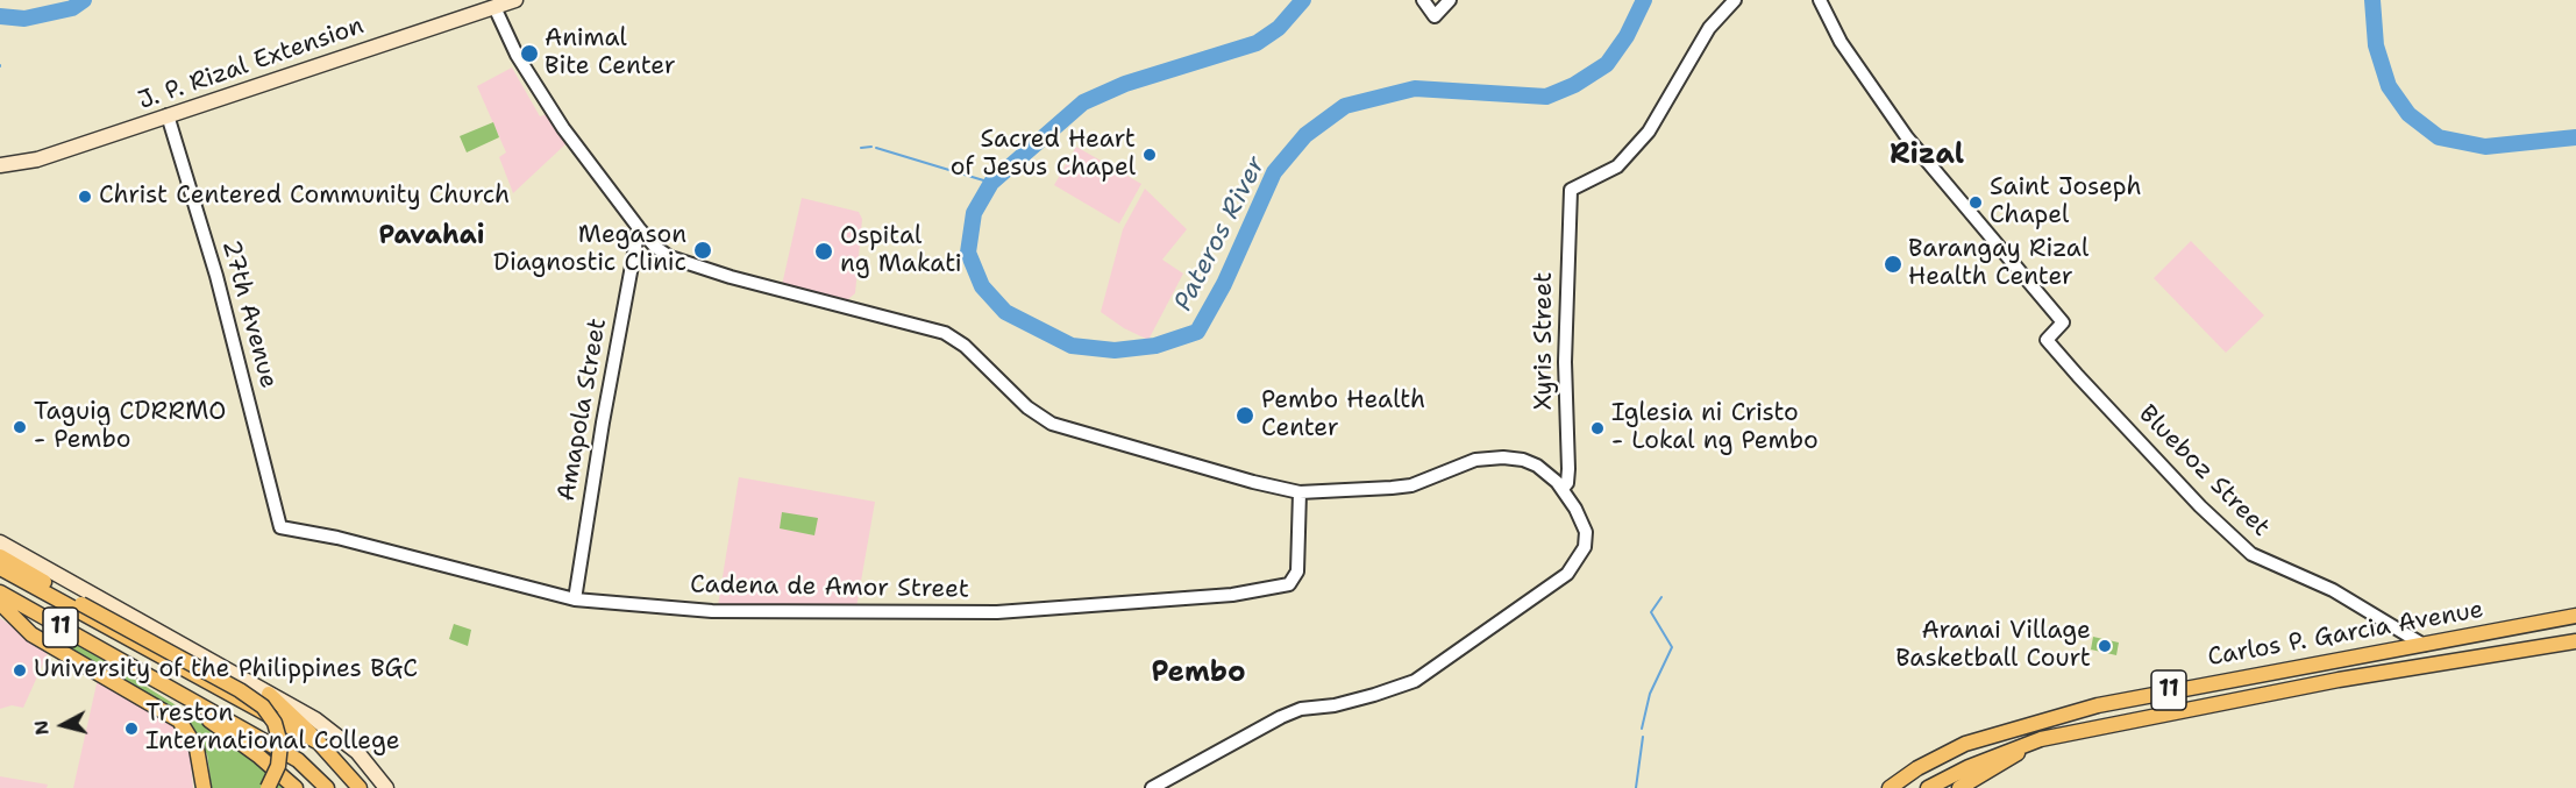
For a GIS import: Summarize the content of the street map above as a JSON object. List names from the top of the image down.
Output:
{
  "streets": {
    "main road": ["J. P. Rizal Extension", "11", "Carlos P. Garcia Avenue"],
    "street": [
      "27th Avenue",
      "Xyris Street",
      "Amapola Street",
      "Blueboz Street",
      "Cadena de Amor Street"
    ]
  },
  "crossings": [
    ["J. P. Rizal Extension", "27th Avenue"],
    ["27th Avenue", "Cadena de Amor Street"],
    ["Amapola Street", "Cadena de Amor Street"],
    ["Blueboz Street", "Carlos P. Garcia Avenue"]
  ],
  "districts": ["Rizal", "Pavahai", "Pembo"],
  "water": ["Pateros River"],
  "places": [
    "Animal Bite Center",
    "Sacred Heart of Jesus Chapel",
    "Christ Centered Community Church",
    "Saint Joseph Chapel",
    "Megason Diagnostic Clinic",
    "Ospital ng Makati",
    "Barangay Rizal Health Center",
    "Pembo Health Center",
    "Taguig CDRRMO - Pembo",
    "Iglesia ni Cristo - Lokal ng Pembo",
    "Aranai Village Basketball Court",
    "University of the Philippines BGC",
    "Treston International College"
  ],
  "north": "left"
}
